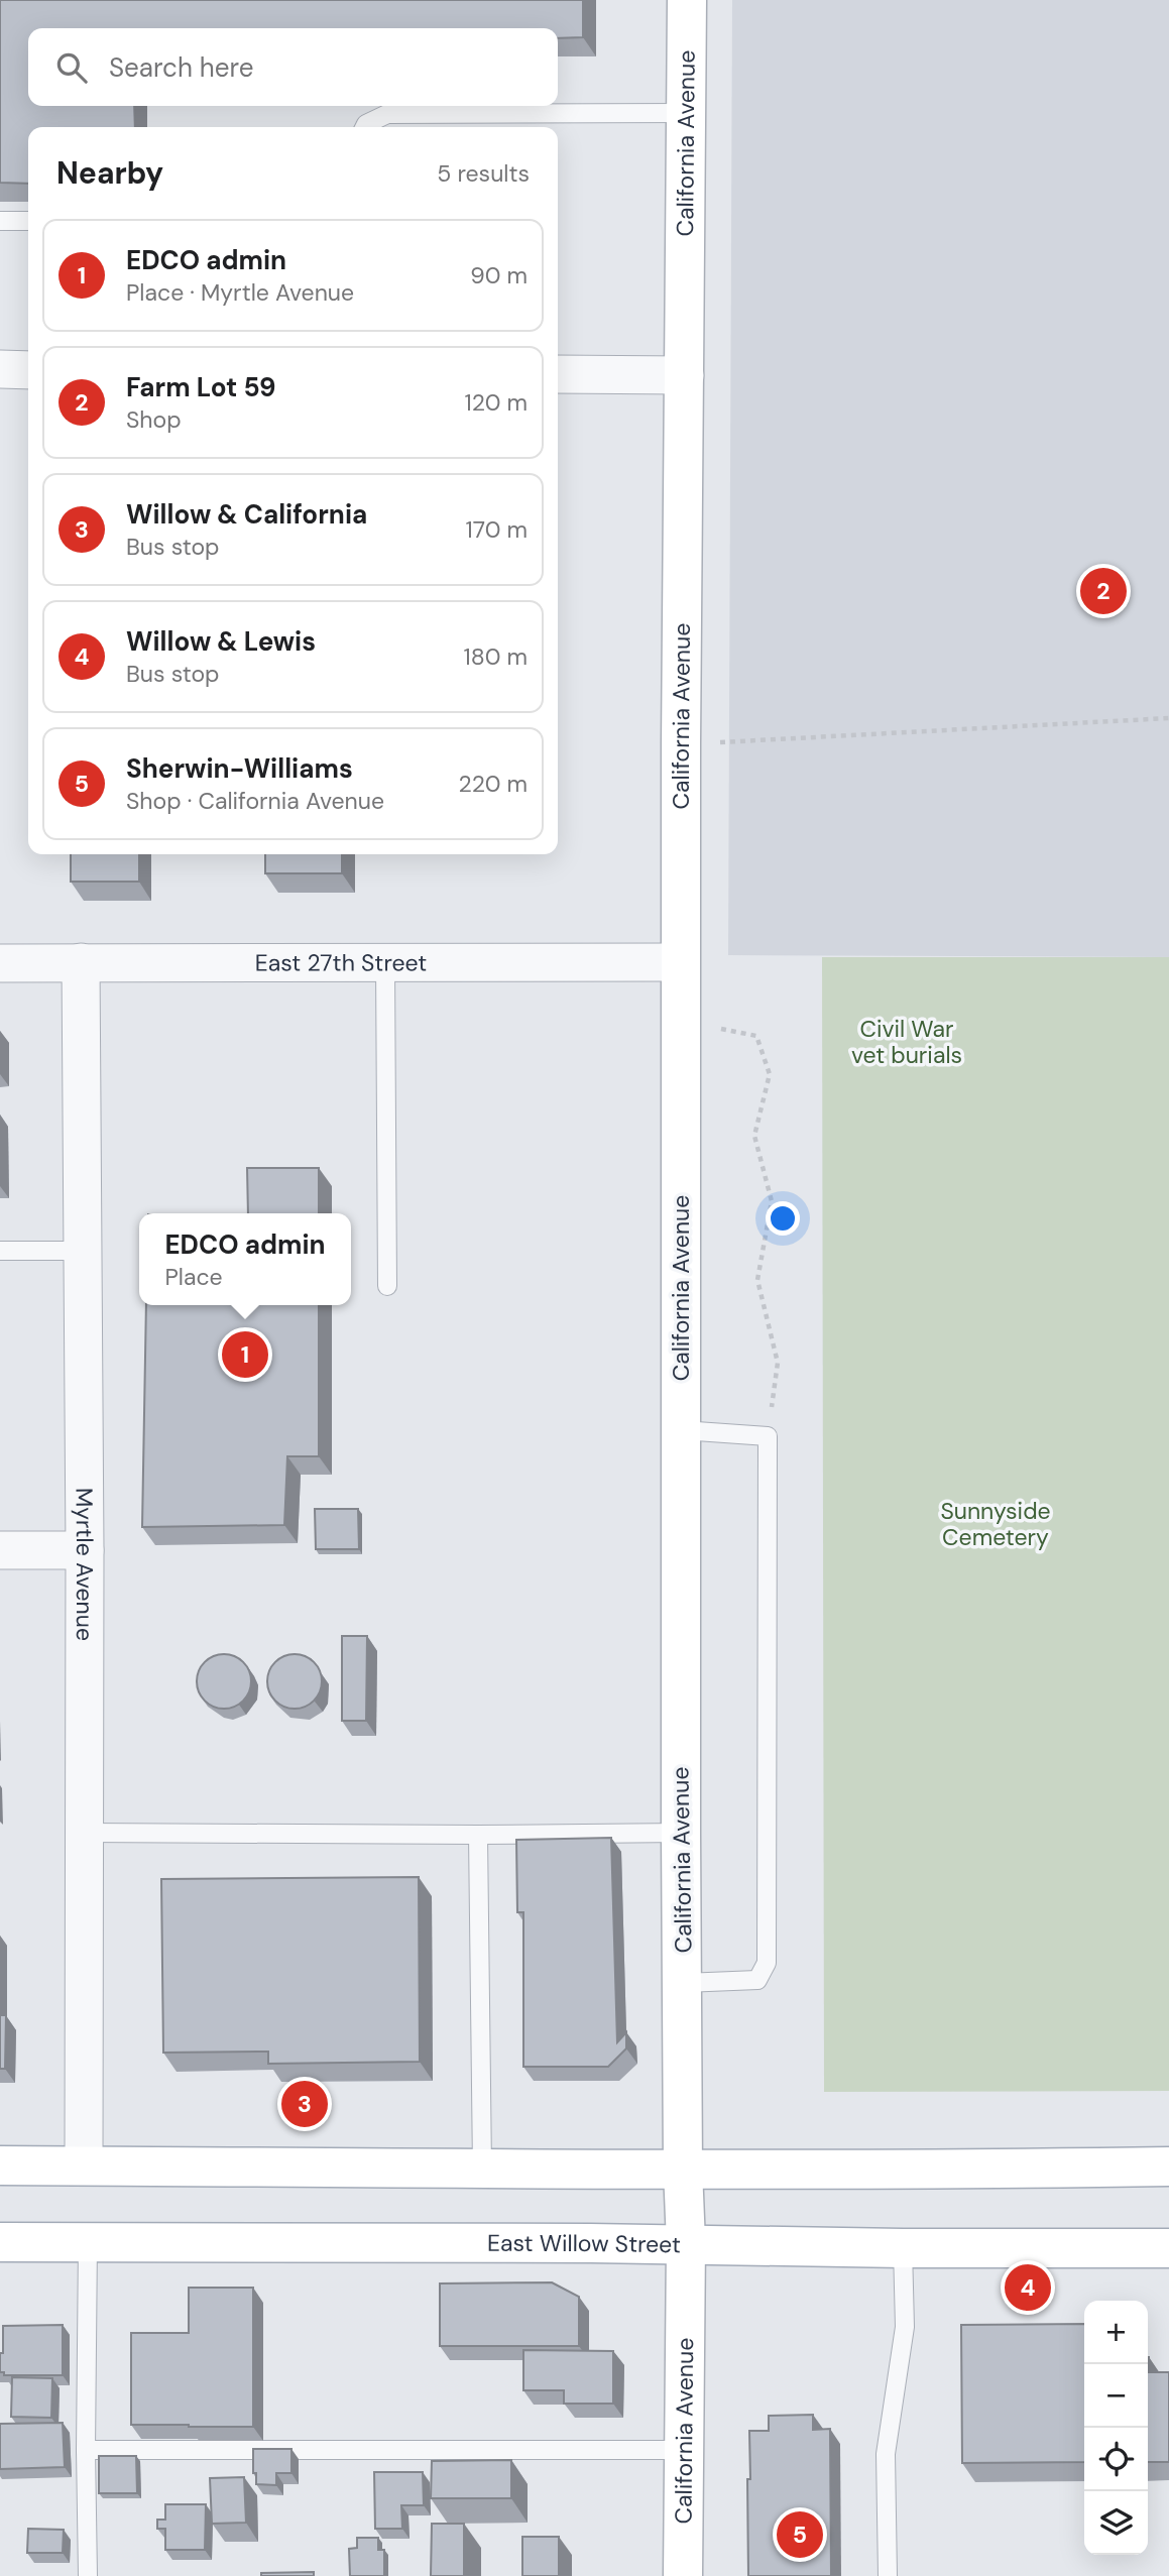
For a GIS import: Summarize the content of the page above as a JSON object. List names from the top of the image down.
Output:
{
  "streets": {
    "street": [
      "California Avenue",
      "East 27th Street",
      "Myrtle Avenue",
      "East Willow Street"
    ]
  },
  "crossings": [
    ["California Avenue", "East 27th Street"],
    ["California Avenue", "East Willow Street"],
    ["East 27th Street", "Myrtle Avenue"]
  ],
  "parks": ["Civil War vet burials", "Sunnyside Cemetery"],
  "page": {
    "search": "Search here",
    "heading": ["Nearby", "5 results"],
    "list": [
      {
        "mark": "1",
        "name": "EDCO admin",
        "note": "Place · Myrtle Avenue",
        "value": "90 m"
      },
      {
        "mark": "2",
        "name": "Farm Lot 59",
        "note": "Shop",
        "value": "120 m"
      },
      {
        "mark": "3",
        "name": "Willow & California",
        "note": "Bus stop",
        "value": "170 m"
      },
      {
        "mark": "4",
        "name": "Willow & Lewis",
        "note": "Bus stop",
        "value": "180 m"
      },
      {
        "mark": "5",
        "name": "Sherwin-Williams",
        "note": "Shop · California Avenue",
        "value": "220 m"
      }
    ],
    "pins": [
      "2",
      "1",
      "3",
      "4",
      "5"
    ],
    "popup": ["EDCO admin", "Place"],
    "map_buttons": ["+", "−"]
  }
}
